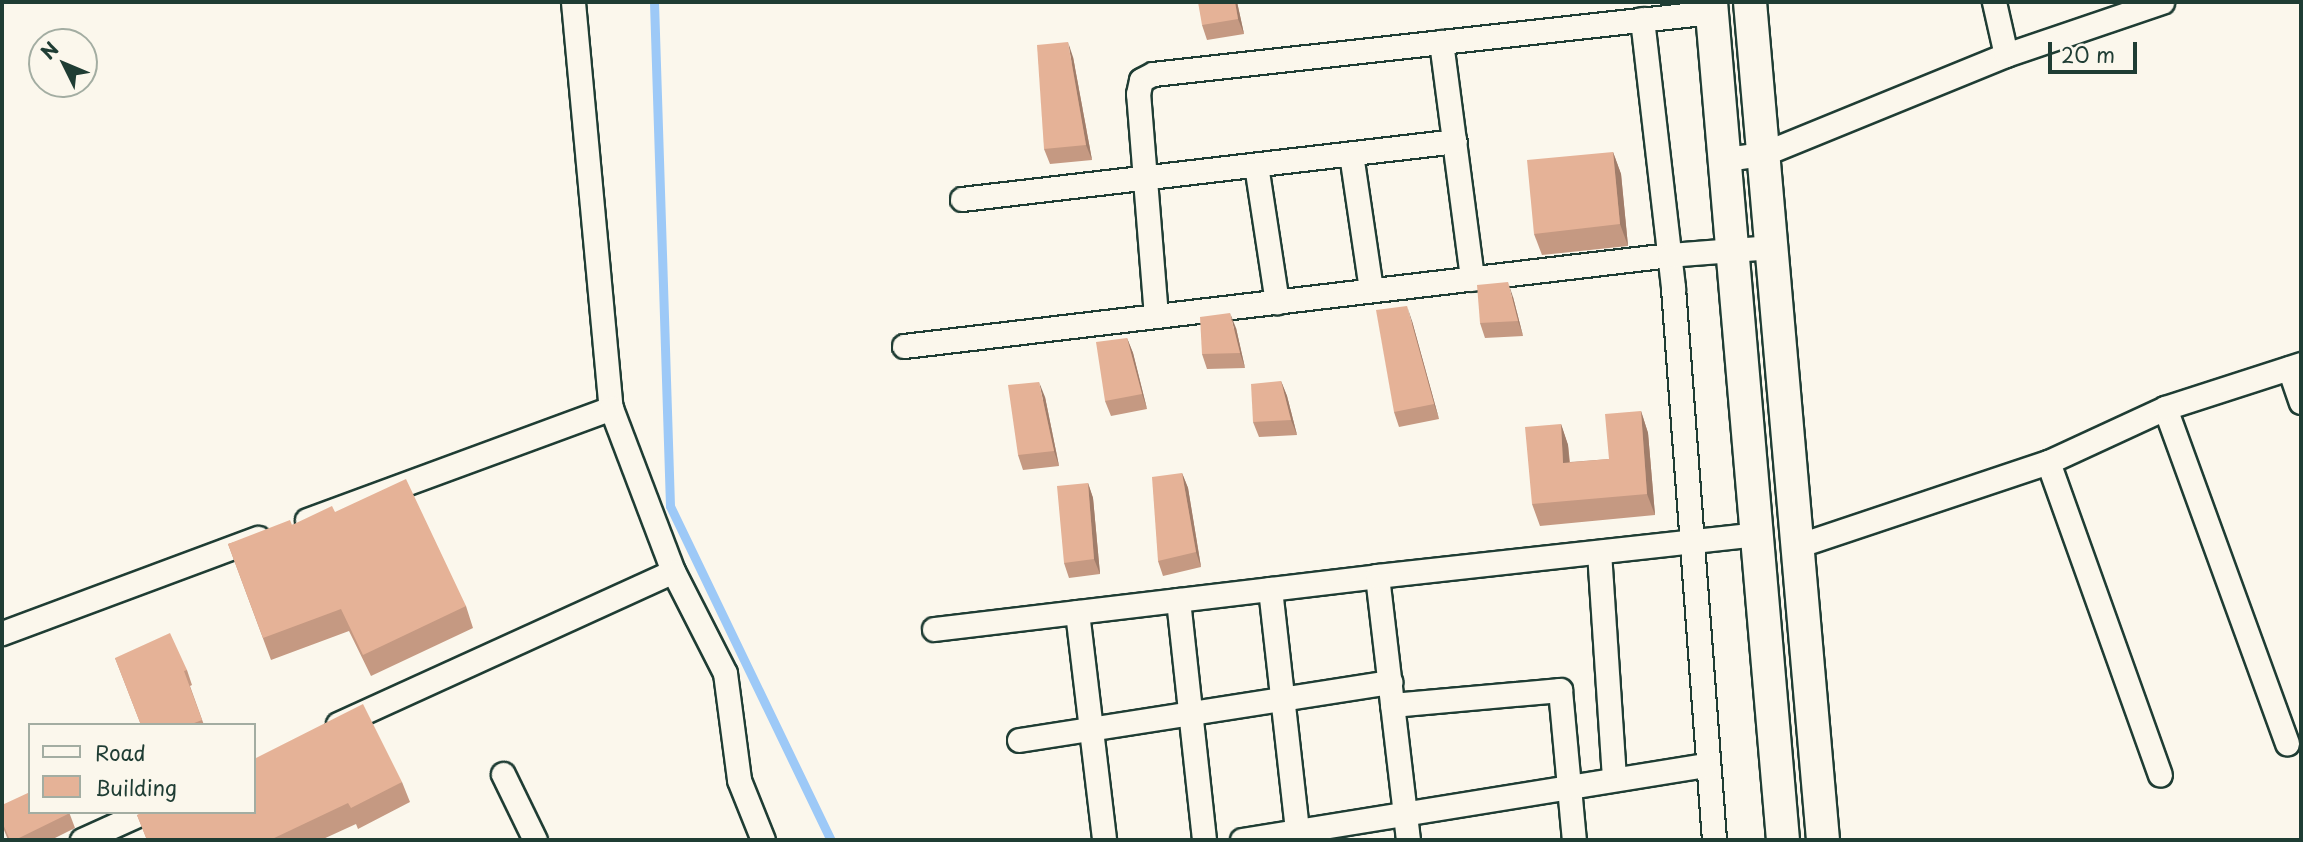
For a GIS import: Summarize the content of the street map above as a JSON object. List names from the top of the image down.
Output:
{
  "legend": ["Road", "Building"],
  "scale_bar": "20 m",
  "north": "top left"
}
